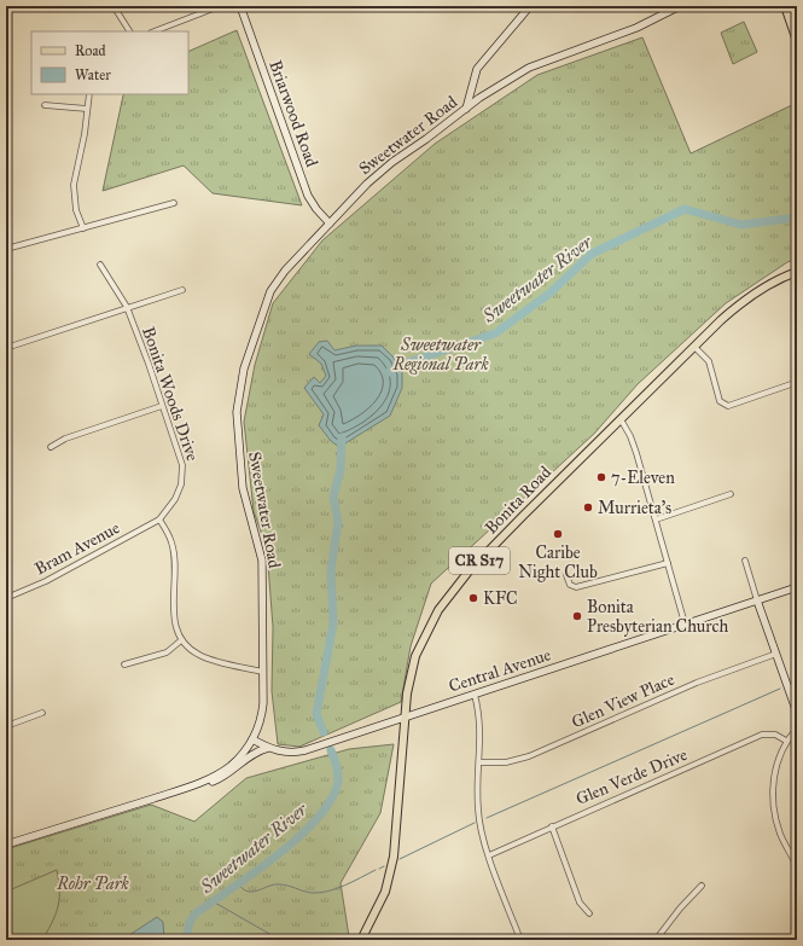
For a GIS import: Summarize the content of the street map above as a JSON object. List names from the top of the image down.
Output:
{
  "streets": {
    "main road": [
      "Briarwood Road",
      "Sweetwater Road",
      "Bonita Road",
      "CR S17",
      "Central Avenue"
    ],
    "street": [
      "Bonita Woods Drive",
      "Bram Avenue",
      "Glen View Place",
      "Glen Verde Drive"
    ]
  },
  "crossings": [
    ["Briarwood Road", "Sweetwater Road"],
    ["Sweetwater Road", "Central Avenue"],
    ["Bonita Woods Drive", "Bram Avenue"],
    ["Bonita Road", "Central Avenue"]
  ],
  "water": ["Sweetwater River"],
  "parks": ["Sweetwater Regional Park", "Rohr Park"],
  "places": [
    "7-Eleven",
    "Murrieta's",
    "Caribe Night Club",
    "KFC",
    "Bonita Presbyterian Church"
  ],
  "legend": ["Road", "Water"]
}
